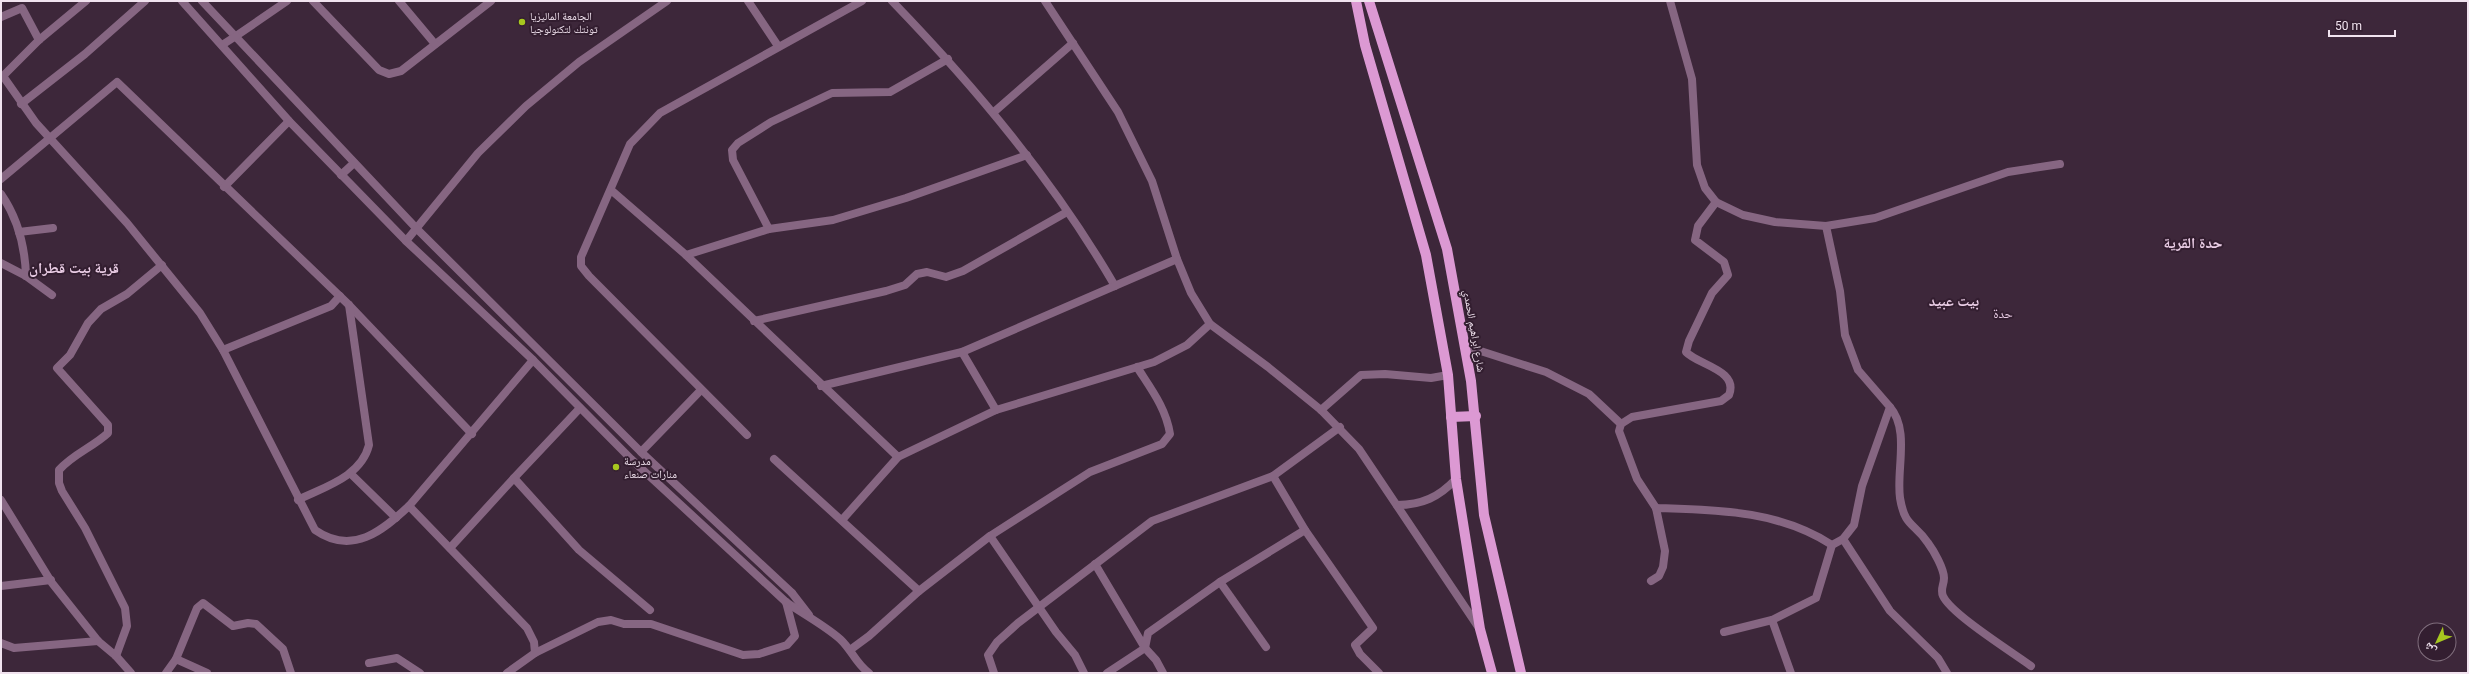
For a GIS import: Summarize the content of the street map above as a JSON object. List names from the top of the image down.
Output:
{
  "streets": {
    "main road": ["شارع ابراهيم الحمدي"]
  },
  "districts": [
    "حدة القرية",
    "قرية بيت قطران",
    "بيت عبيد",
    "حدة"
  ],
  "places": ["الجامعة الماليزيا تونتك لتكنولوجيا", "مدرسة منارات صنعاء"],
  "scale_bar": "50 m",
  "north": "bottom left"
}
